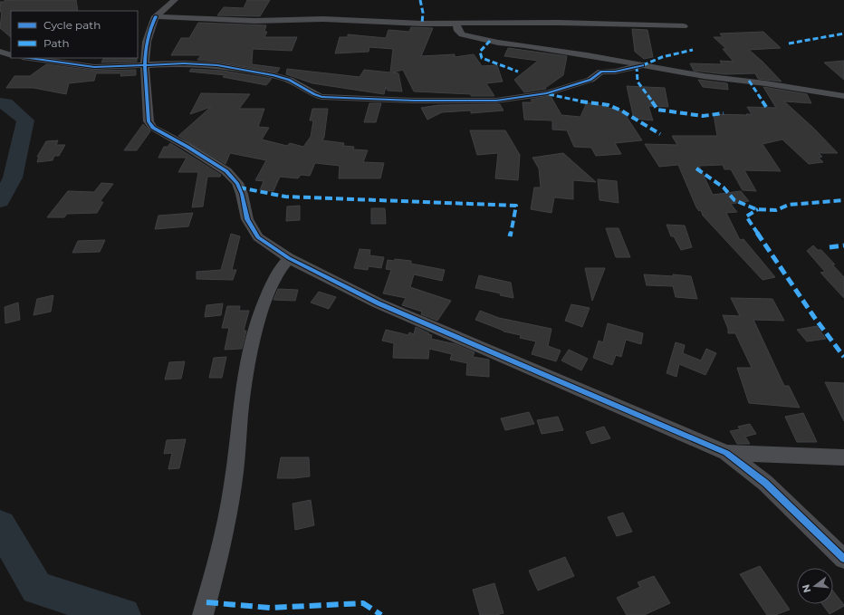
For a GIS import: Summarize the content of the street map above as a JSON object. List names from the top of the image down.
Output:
{
  "legend": ["Cycle path", "Path"],
  "north": "left"
}
